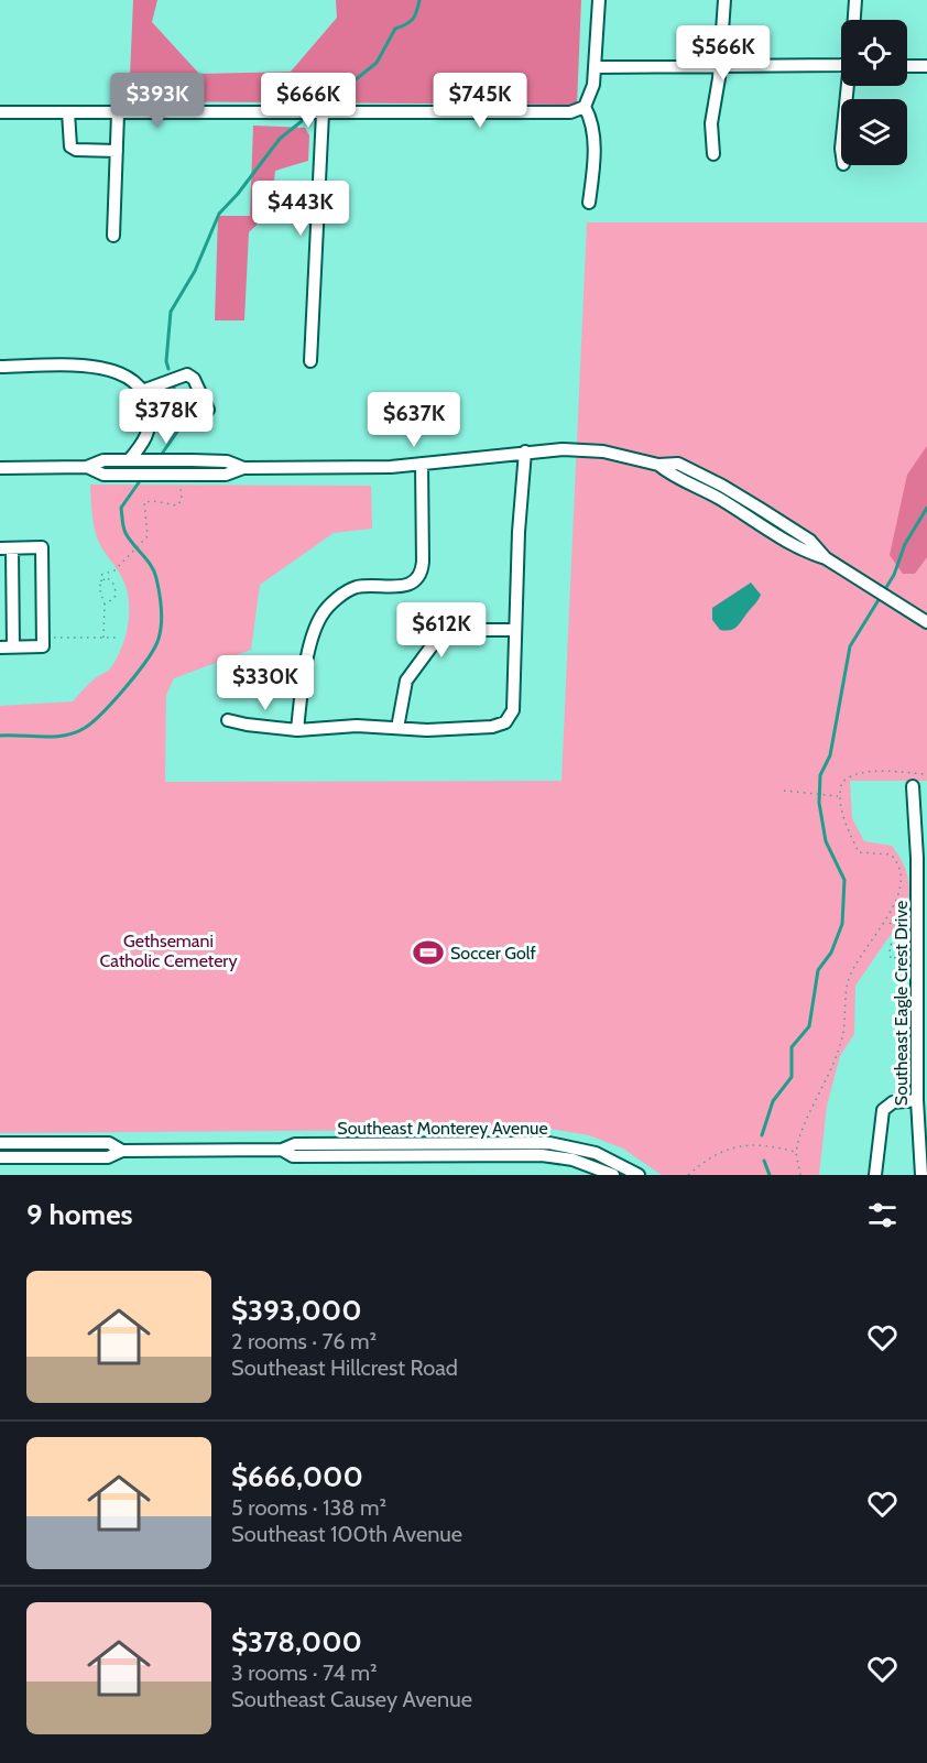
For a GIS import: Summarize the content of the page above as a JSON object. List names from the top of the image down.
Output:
{
  "streets": {
    "street": ["Southeast Eagle Crest Drive", "Southeast Monterey Avenue"]
  },
  "parks": ["Gethsemani Catholic Cemetery"],
  "places": {
    "sports": ["Soccer Golf"]
  },
  "page": {
    "price": [
      "$566K",
      "$393K",
      "$666K",
      "$745K",
      "$443K",
      "$378K",
      "$637K",
      "$612K",
      "$330K"
    ],
    "heading": "9 homes",
    "list": [
      {
        "name": "$393,000",
        "note": "2 rooms · 76 m² · Southeast Hillcrest Road"
      },
      {
        "name": "$666,000",
        "note": "5 rooms · 138 m² · Southeast 100th Avenue"
      },
      {
        "name": "$378,000",
        "note": "3 rooms · 74 m² · Southeast Causey Avenue"
      }
    ]
  }
}
